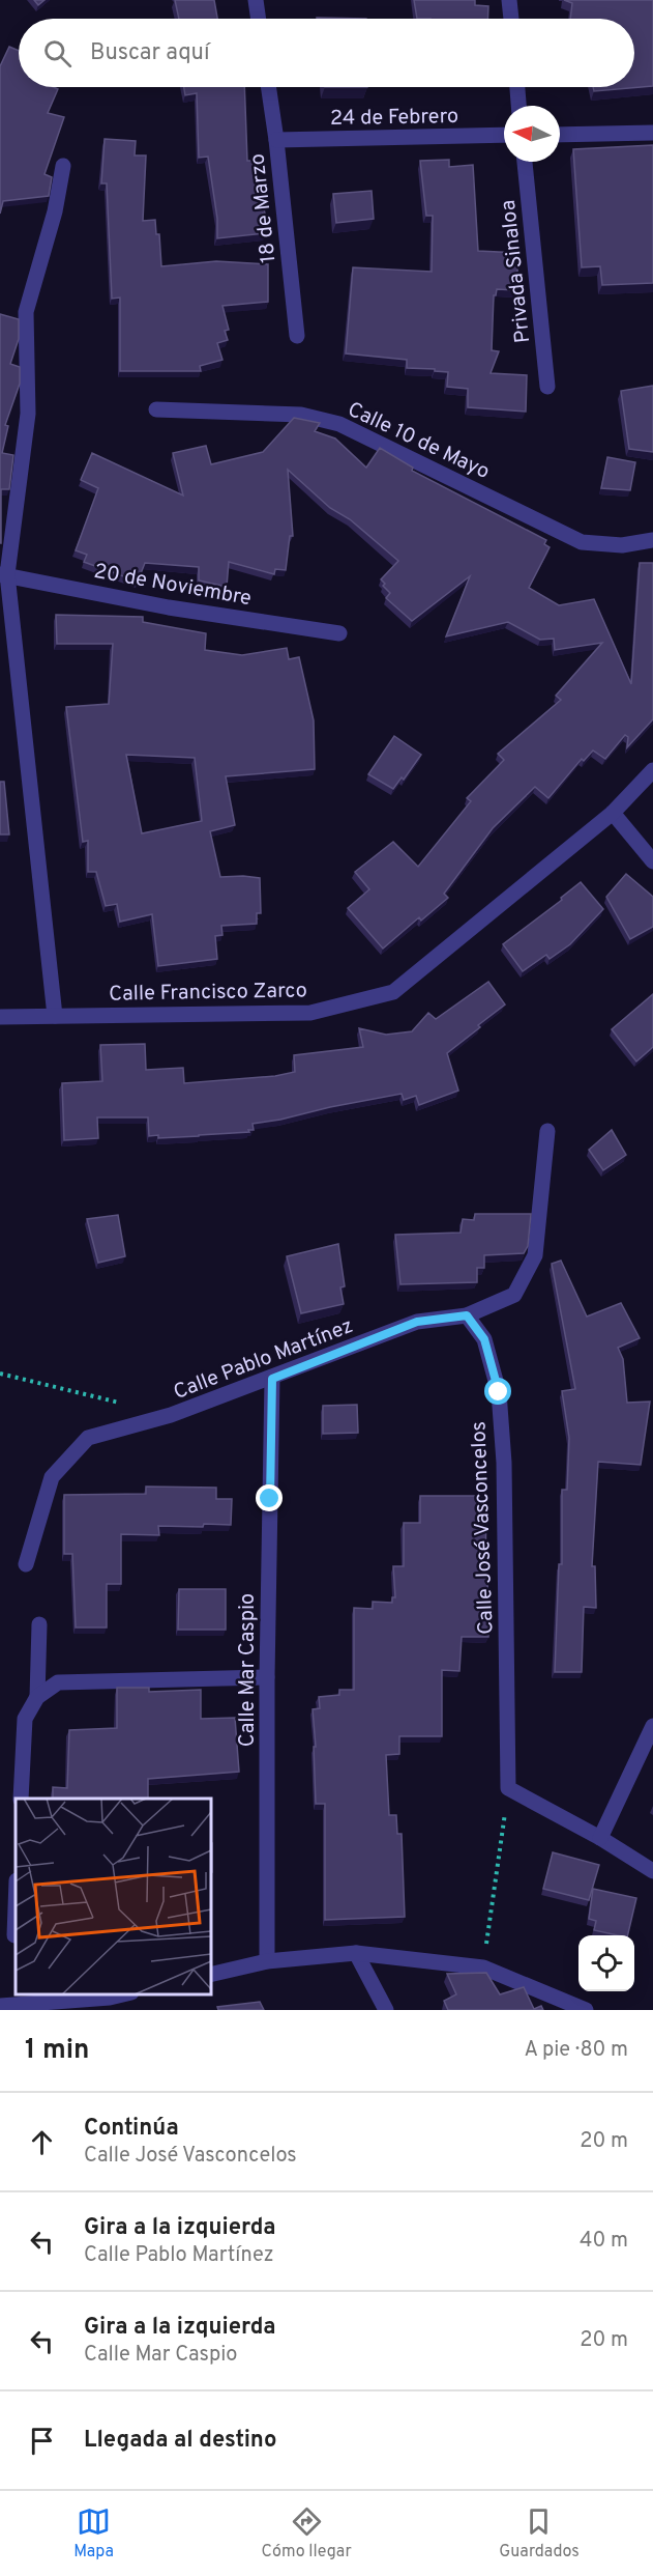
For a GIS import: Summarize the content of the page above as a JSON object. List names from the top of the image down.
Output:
{
  "streets": {
    "street": [
      "24 de Febrero",
      "18 de Marzo",
      "Privada Sinaloa",
      "Calle 10 de Mayo",
      "20 de Noviembre",
      "Calle Francisco Zarco",
      "Calle Pablo Martínez",
      "Calle José Vasconcelos",
      "Calle Mar Caspio"
    ]
  },
  "crossings": [
    ["24 de Febrero", "18 de Marzo"],
    ["Calle Pablo Martínez", "Calle José Vasconcelos"],
    ["Calle Pablo Martínez", "Calle Mar Caspio"]
  ],
  "north": "left",
  "page": {
    "search": "Buscar aquí",
    "heading": ["1 min", "A pie · 80 m"],
    "list": [
      ["Continúa", "Calle José Vasconcelos", "20 m"],
      ["Gira a la izquierda", "Calle Pablo Martínez", "40 m"],
      ["Gira a la izquierda", "Calle Mar Caspio", "20 m"],
      "Llegada al destino"
    ],
    "nav": ["Mapa", "Cómo llegar", "Guardados"]
  }
}
